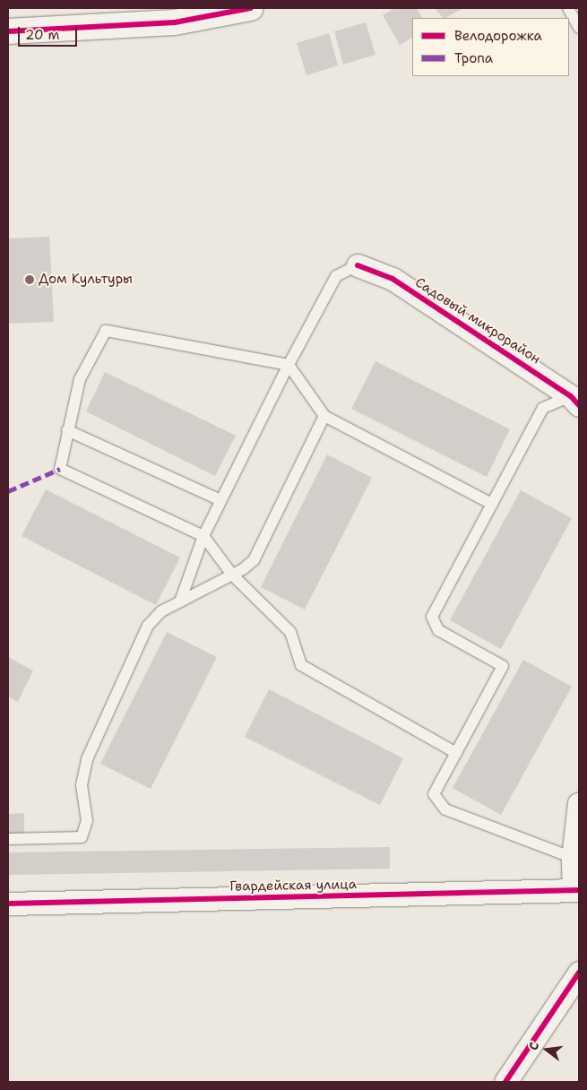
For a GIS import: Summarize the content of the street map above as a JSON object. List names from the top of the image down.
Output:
{
  "streets": {
    "street": ["Садовый микрорайон", "Гвардейская улица"]
  },
  "places": ["Дом Культуры"],
  "legend": ["Велодорожка", "Тропа"],
  "scale_bar": "20 m",
  "north": "left"
}
